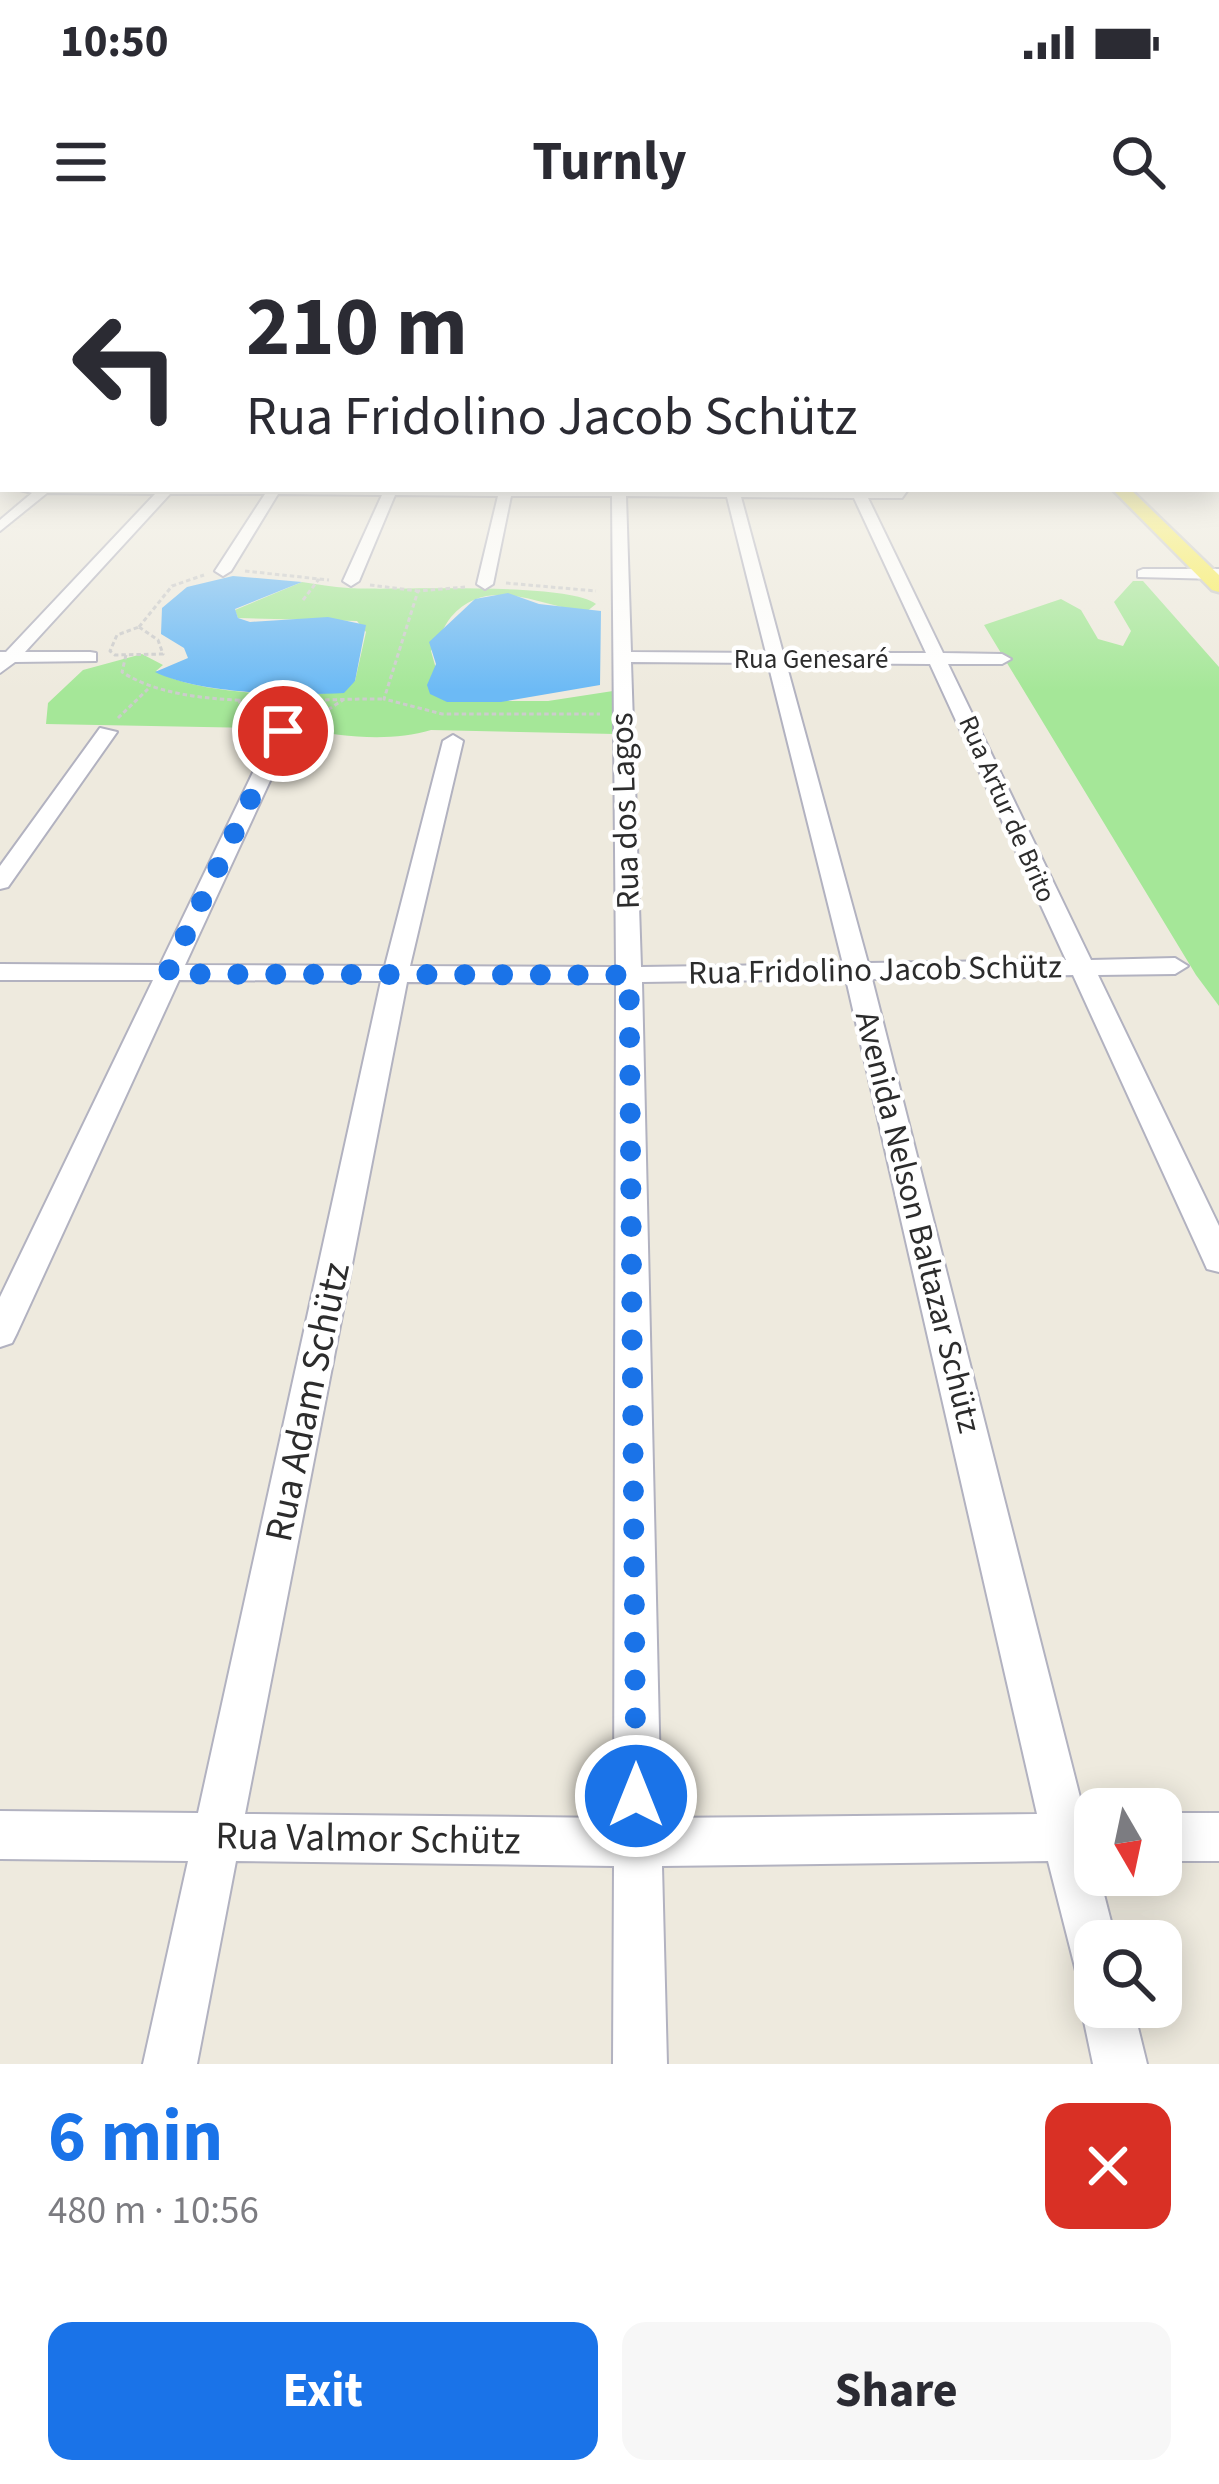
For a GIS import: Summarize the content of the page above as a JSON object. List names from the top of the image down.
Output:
{
  "streets": {
    "street": [
      "Rua Genesaré",
      "Rua Artur de Brito",
      "Rua dos Lagos",
      "Rua Fridolino Jacob Schütz",
      "Avenida Nelson Baltazar Schütz",
      "Rua Adam Schütz",
      "Rua Valmor Schütz"
    ]
  },
  "crossings": [
    ["Rua Genesaré", "Rua Artur de Brito"],
    ["Rua Genesaré", "Rua dos Lagos"],
    ["Rua Genesaré", "Avenida Nelson Baltazar Schütz"],
    ["Rua Artur de Brito", "Rua Fridolino Jacob Schütz"],
    ["Rua dos Lagos", "Rua Fridolino Jacob Schütz"],
    ["Rua dos Lagos", "Rua Valmor Schütz"],
    ["Rua Fridolino Jacob Schütz", "Avenida Nelson Baltazar Schütz"],
    ["Rua Fridolino Jacob Schütz", "Rua Adam Schütz"],
    ["Rua Adam Schütz", "Rua Valmor Schütz"]
  ],
  "north": "bottom",
  "page": {
    "status": "10:50",
    "header": "Turnly",
    "turn": ["210 m", "Rua Fridolino Jacob Schütz"],
    "heading": ["6 min", "480 m · 10:56"],
    "buttons": ["Exit", "Share"]
  }
}
